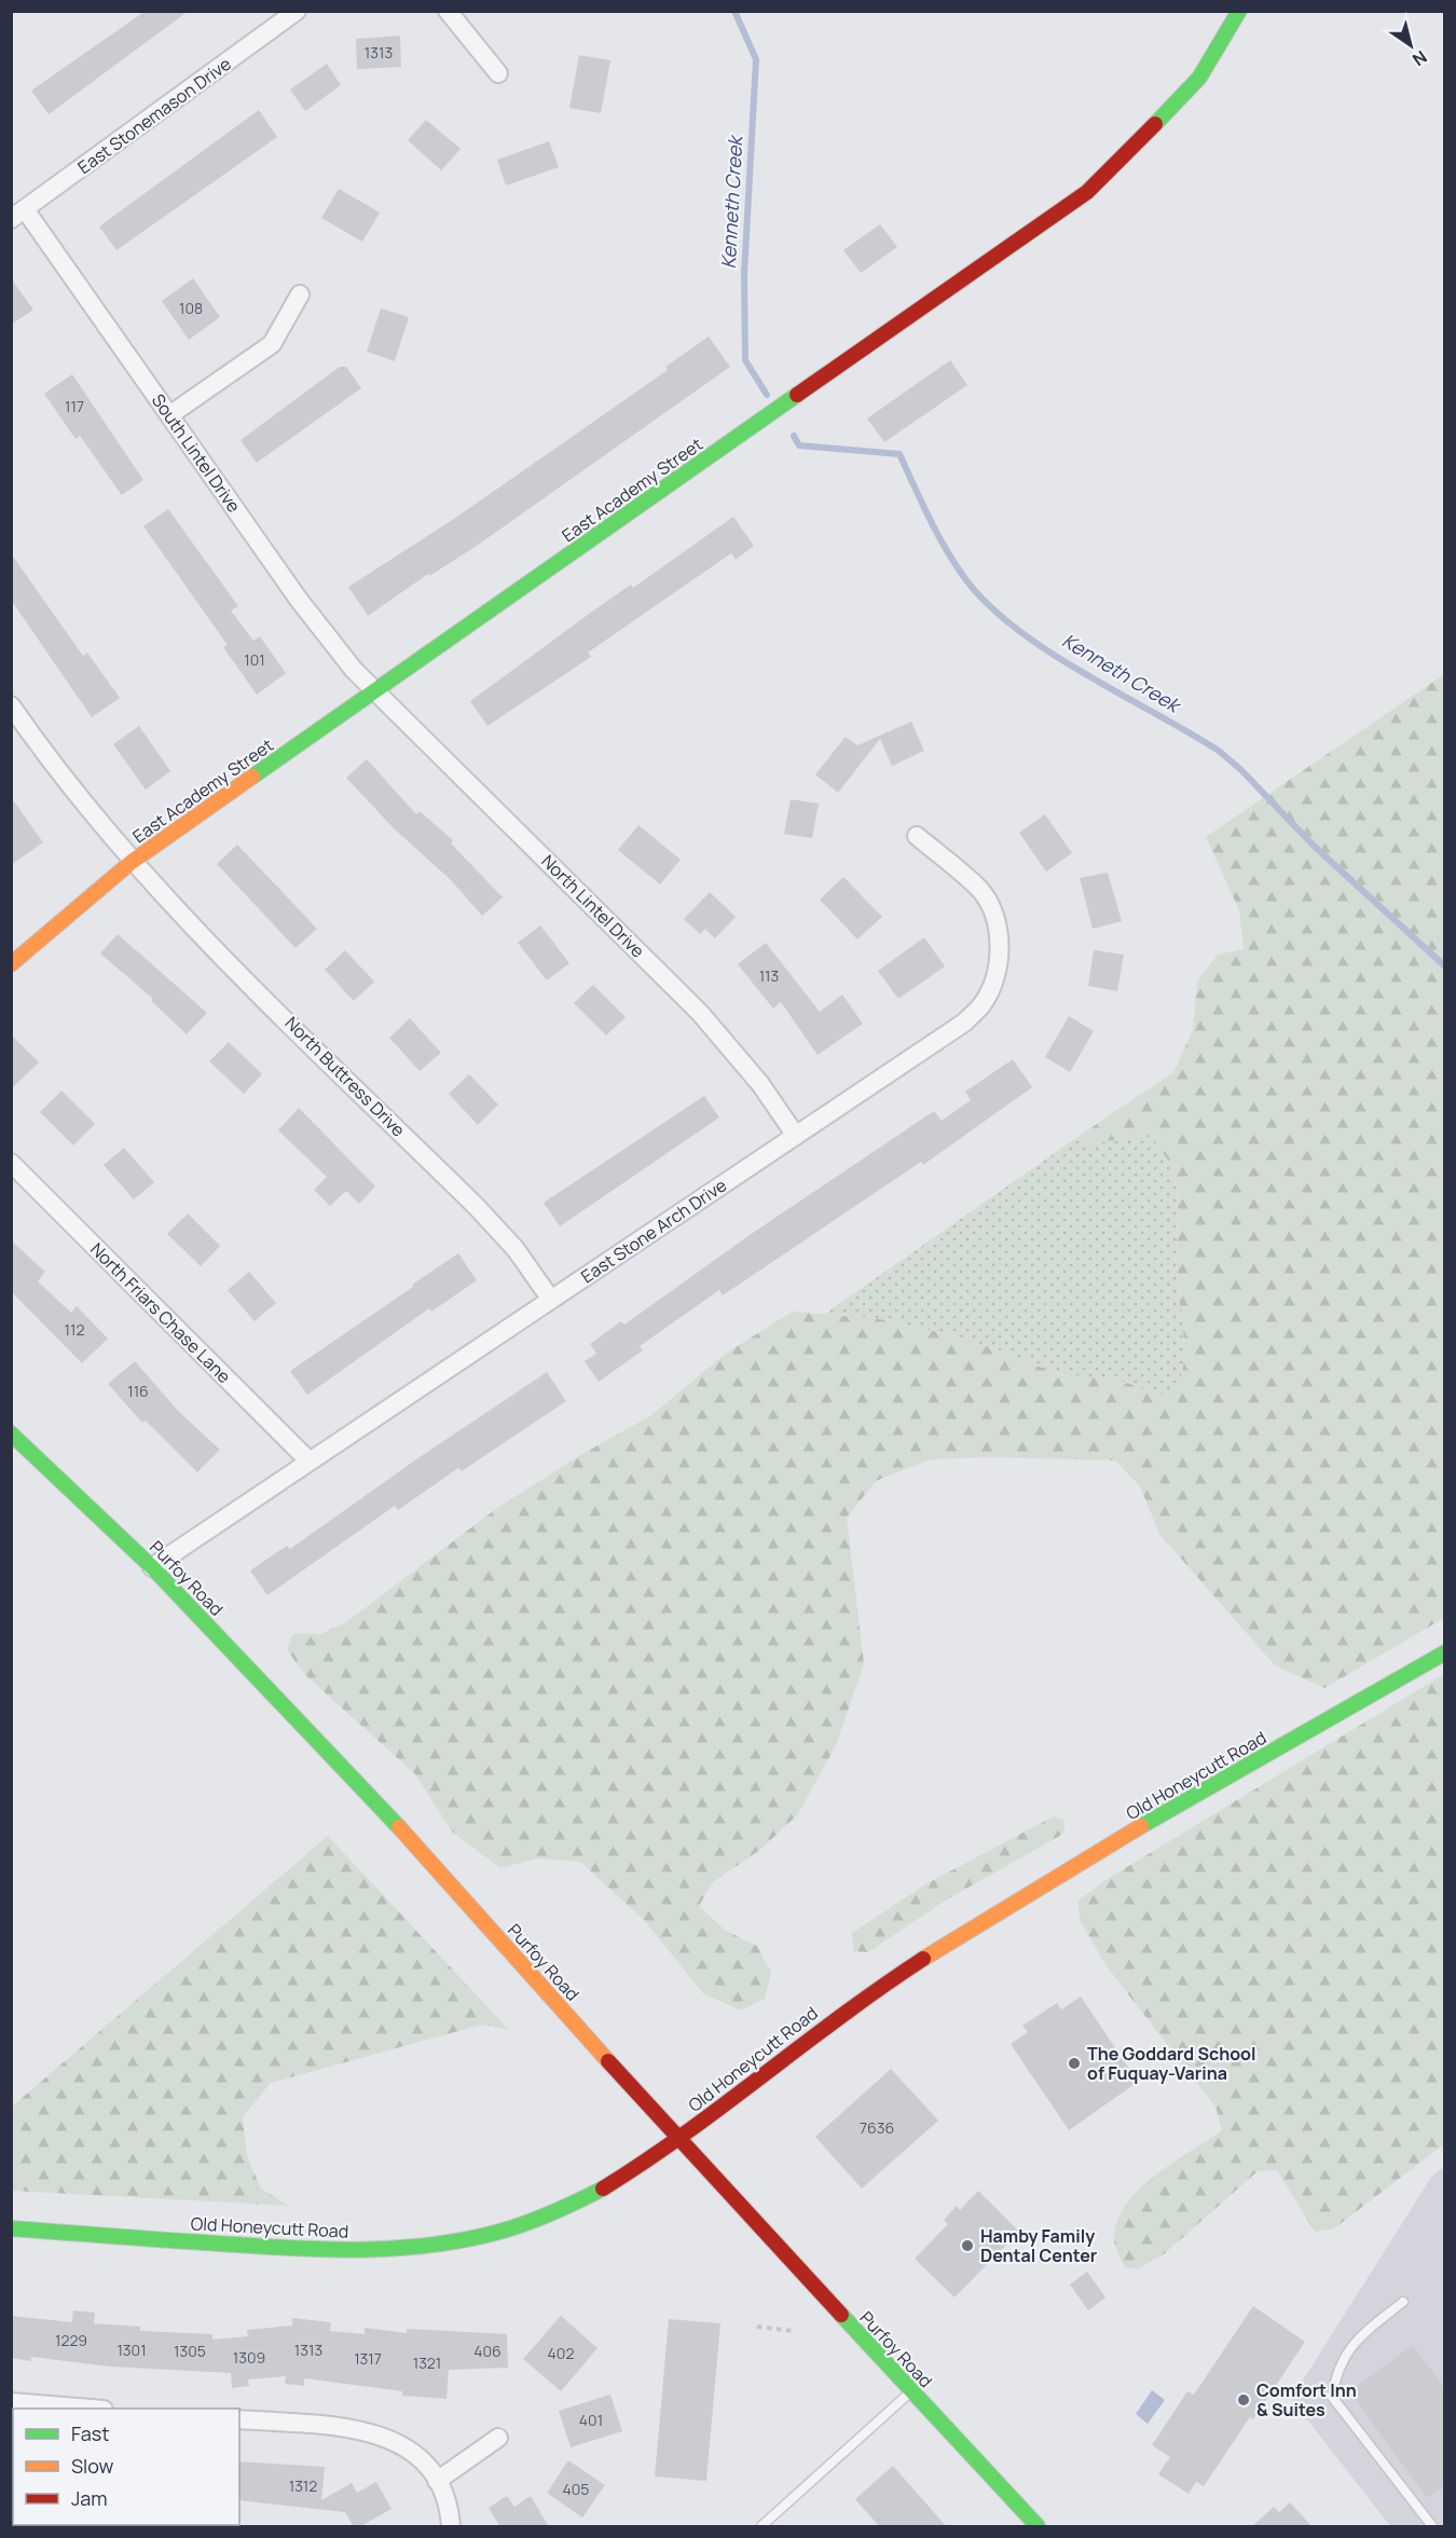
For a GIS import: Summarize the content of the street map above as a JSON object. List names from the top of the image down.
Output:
{
  "streets": {
    "street": [
      "East Stonemason Drive",
      "South Lintel Drive",
      "East Academy Street",
      "North Lintel Drive",
      "North Buttress Drive",
      "East Stone Arch Drive",
      "North Friars Chase Lane",
      "Purfoy Road",
      "Old Honeycutt Road"
    ]
  },
  "crossings": [
    ["East Stonemason Drive", "South Lintel Drive"],
    ["South Lintel Drive", "East Academy Street"],
    ["South Lintel Drive", "North Lintel Drive"],
    ["East Academy Street", "North Lintel Drive"],
    ["East Academy Street", "North Buttress Drive"],
    ["North Lintel Drive", "East Stone Arch Drive"],
    ["North Buttress Drive", "East Stone Arch Drive"],
    ["East Stone Arch Drive", "North Friars Chase Lane"],
    ["East Stone Arch Drive", "Purfoy Road"],
    ["Purfoy Road", "Old Honeycutt Road"]
  ],
  "water": ["Kenneth Creek"],
  "places": ["The Goddard School of Fuquay-Varina", "Hamby Family Dental Center", "Comfort Inn & Suites"],
  "house_numbers": [
    "1313",
    "108",
    "117",
    "101",
    "113",
    "112",
    "116",
    "7636",
    "1229",
    "1301",
    "1313",
    "1305",
    "406",
    "402",
    "1309",
    "1317",
    "1321",
    "401",
    "1312",
    "405"
  ],
  "legend": ["Fast", "Slow", "Jam"],
  "north": "bottom right"
}
